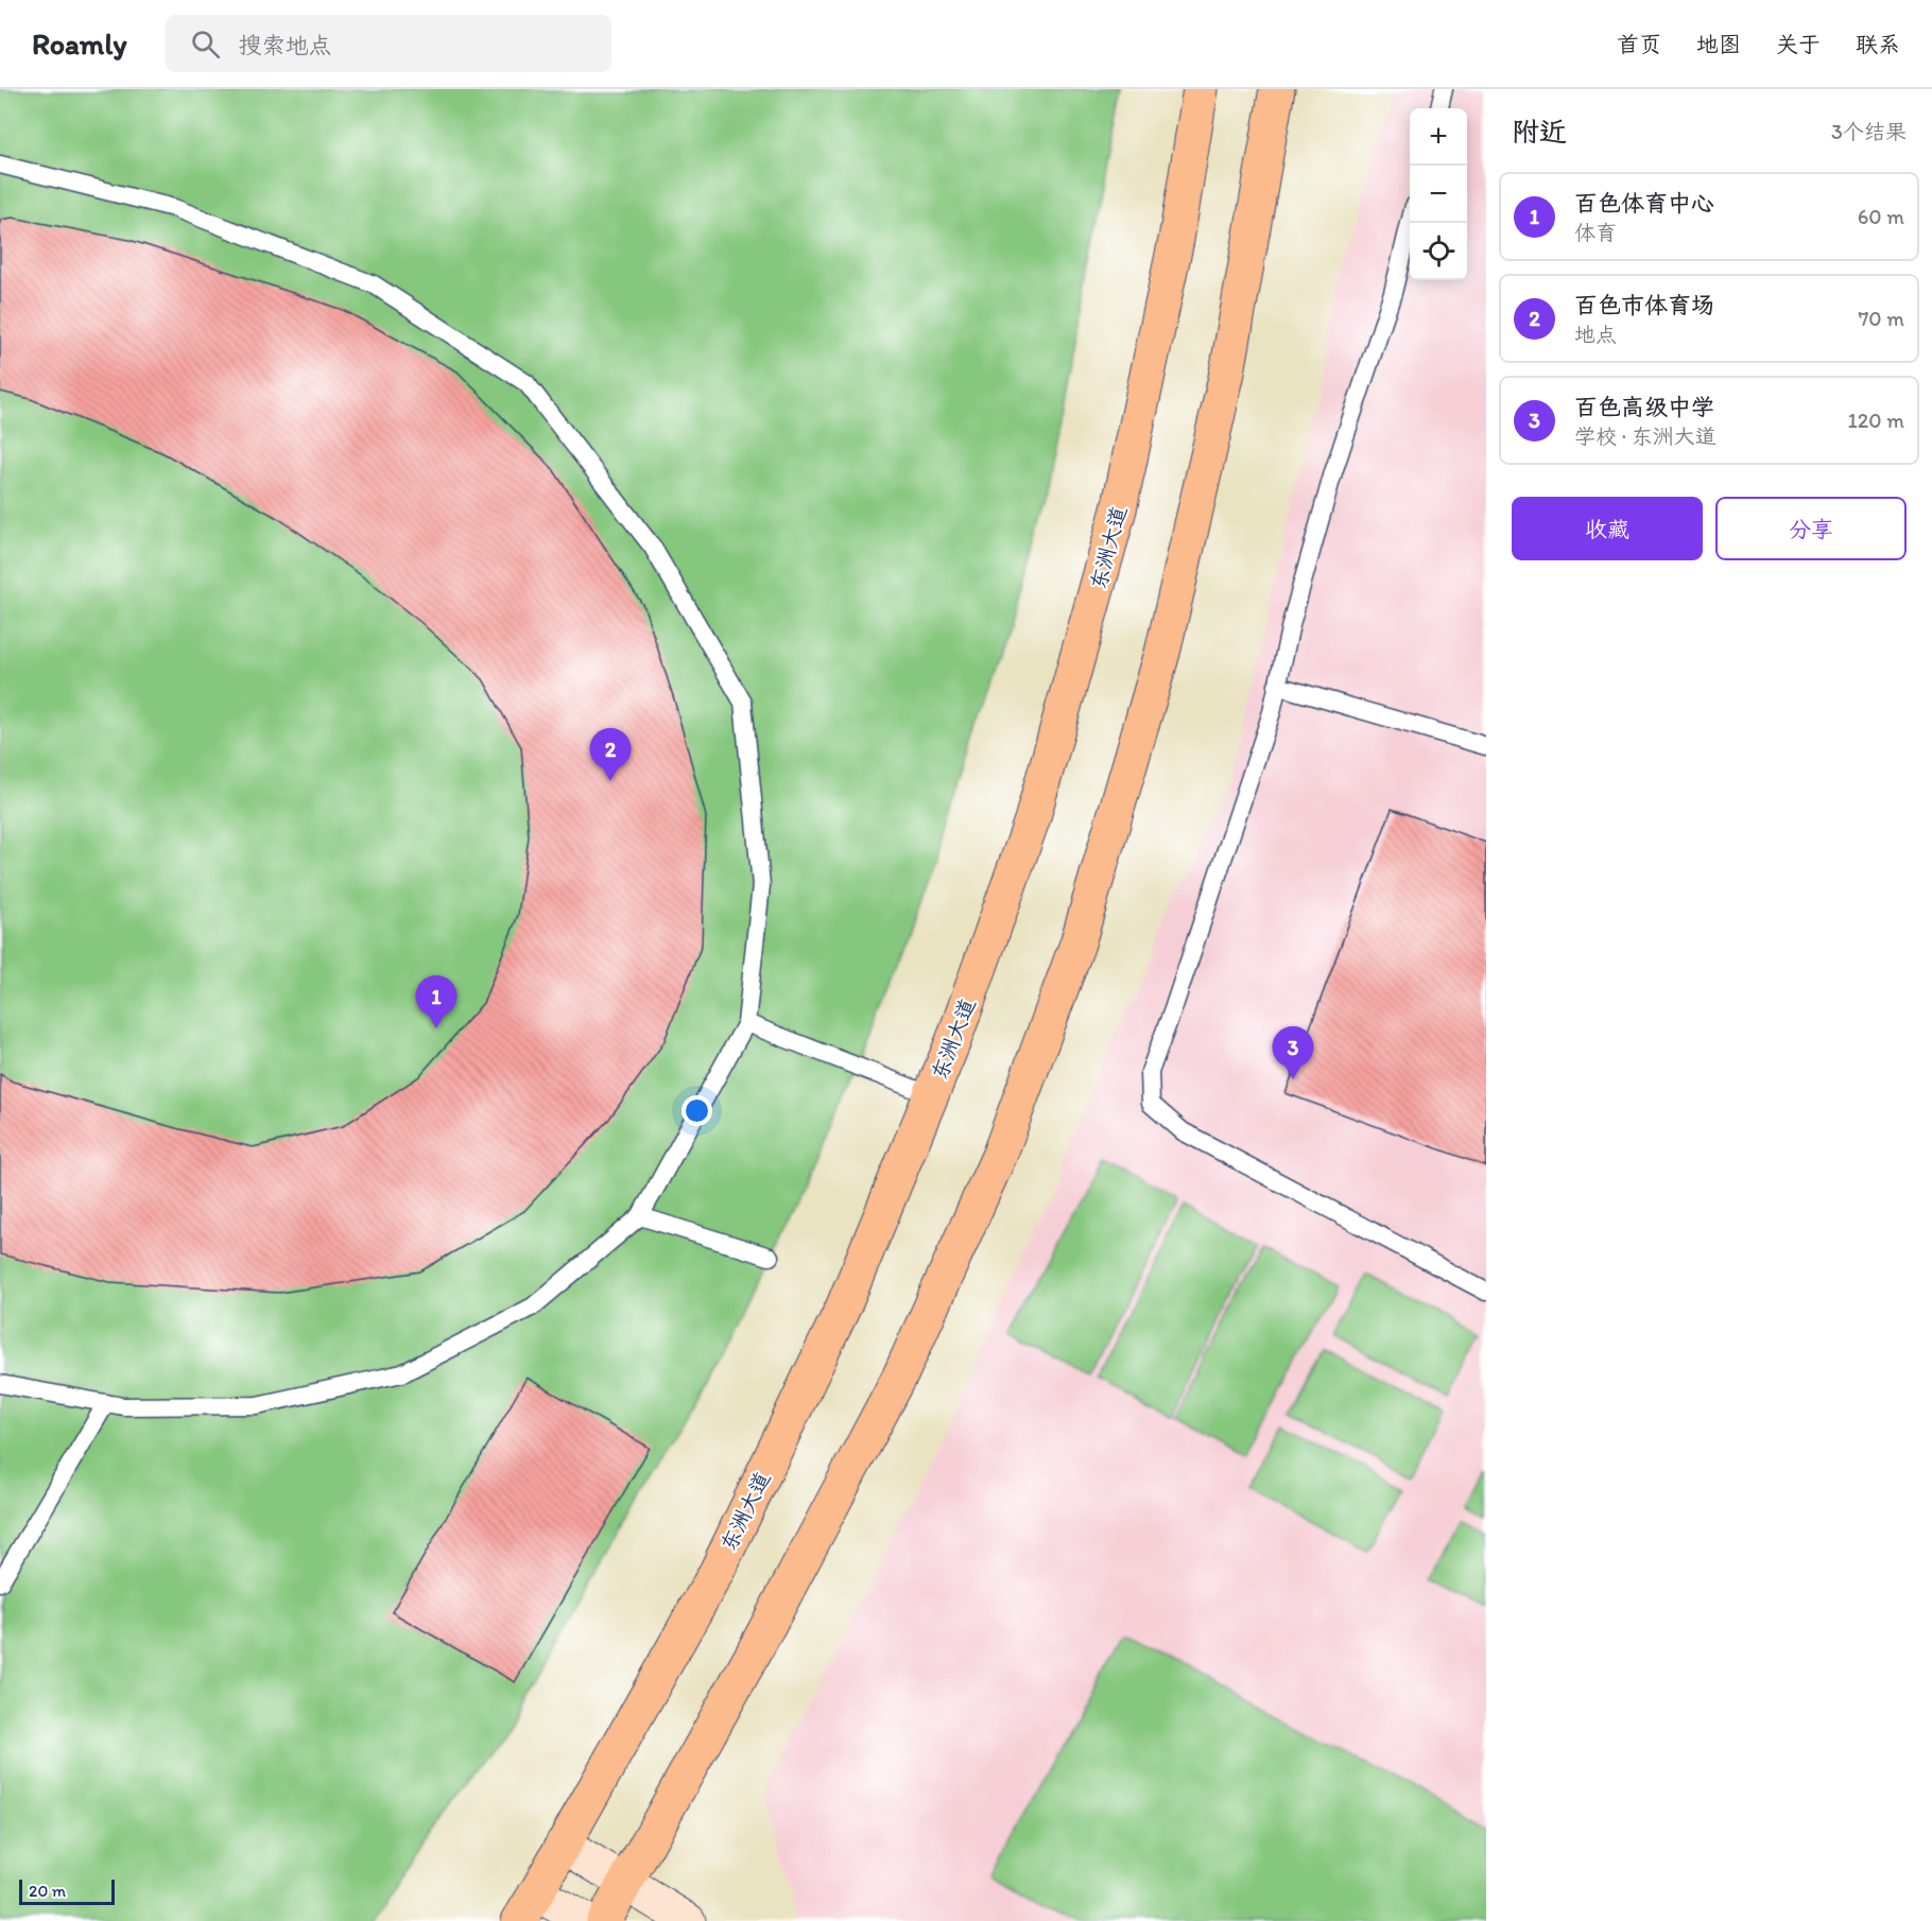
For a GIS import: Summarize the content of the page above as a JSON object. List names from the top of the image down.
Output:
{
  "streets": {
    "main road": ["东洲大道"]
  },
  "scale_bar": "20 m",
  "page": {
    "header": "Roamly",
    "search": "搜索地点",
    "nav": [
      "首页",
      "地图",
      "关于",
      "联系"
    ],
    "heading": ["附近", "3个结果"],
    "map_buttons": ["+", "−"],
    "list": [
      {
        "mark": "1",
        "name": "百色体育中心",
        "note": "体育",
        "value": "60 m"
      },
      {
        "mark": "2",
        "name": "百色市体育场",
        "note": "地点",
        "value": "70 m"
      },
      {
        "mark": "3",
        "name": "百色高级中学",
        "note": "学校 · 东洲大道",
        "value": "120 m"
      }
    ],
    "buttons": ["收藏", "分享"],
    "pins": ["2", "1", "3"],
    "scale": "20 m"
  }
}
